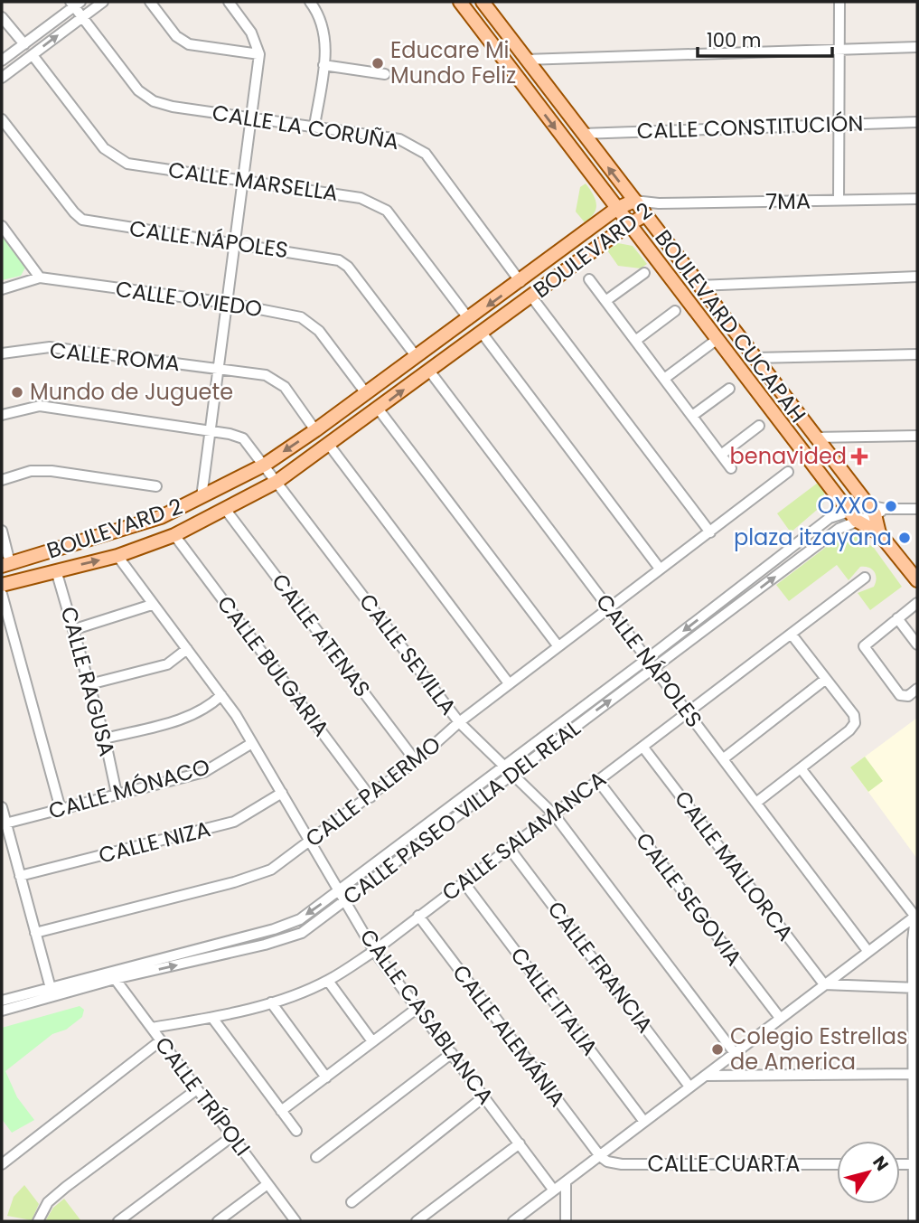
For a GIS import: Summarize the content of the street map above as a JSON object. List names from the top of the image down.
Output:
{
  "streets": {
    "main road": ["BOULEVARD 2", "BOULEVARD CUCAPAH"],
    "street": [
      "CALLE LA CORUÑA",
      "CALLE CONSTITUCIÓN",
      "CALLE MARSELLA",
      "7MA",
      "CALLE NÁPOLES",
      "CALLE OVIEDO",
      "CALLE ROMA",
      "CALLE ATENAS",
      "CALLE SEVILLA",
      "CALLE BULGARIA",
      "CALLE RAGUSA",
      "CALLE MÓNACO",
      "CALLE PALERMO",
      "CALLE PASEO VILLA DEL REAL",
      "CALLE SALAMANCA",
      "CALLE NIZA",
      "CALLE MALLORCA",
      "CALLE SEGOVIA",
      "CALLE FRANCIA",
      "CALLE ITALIA",
      "CALLE CASABLANCA",
      "CALLE ALEMÁNIA",
      "CALLE TRÍPOLI",
      "CALLE CUARTA"
    ]
  },
  "crossings": [
    ["CALLE LA CORUÑA", "BOULEVARD 2"],
    ["CALLE CONSTITUCIÓN", "BOULEVARD CUCAPAH"],
    ["CALLE MARSELLA", "BOULEVARD 2"],
    ["7MA", "BOULEVARD 2"],
    ["CALLE NÁPOLES", "BOULEVARD 2"],
    ["CALLE NÁPOLES", "CALLE PALERMO"],
    ["CALLE NÁPOLES", "CALLE PASEO VILLA DEL REAL"],
    ["CALLE NÁPOLES", "CALLE SALAMANCA"],
    ["BOULEVARD 2", "CALLE OVIEDO"],
    ["BOULEVARD 2", "BOULEVARD CUCAPAH"],
    ["BOULEVARD 2", "CALLE ROMA"],
    ["BOULEVARD 2", "CALLE ATENAS"],
    ["BOULEVARD 2", "CALLE SEVILLA"],
    ["BOULEVARD 2", "CALLE BULGARIA"],
    ["BOULEVARD 2", "CALLE RAGUSA"],
    ["BOULEVARD 2", "CALLE CASABLANCA"],
    ["BOULEVARD CUCAPAH", "CALLE PASEO VILLA DEL REAL"],
    ["CALLE ATENAS", "CALLE PALERMO"],
    ["CALLE SEVILLA", "CALLE PALERMO"],
    ["CALLE SEVILLA", "CALLE PASEO VILLA DEL REAL"],
    ["CALLE SEVILLA", "CALLE SALAMANCA"],
    ["CALLE BULGARIA", "CALLE PALERMO"],
    ["CALLE RAGUSA", "CALLE MÓNACO"],
    ["CALLE MÓNACO", "CALLE CASABLANCA"],
    ["CALLE PALERMO", "CALLE CASABLANCA"],
    ["CALLE PASEO VILLA DEL REAL", "CALLE CASABLANCA"],
    ["CALLE PASEO VILLA DEL REAL", "CALLE TRÍPOLI"],
    ["CALLE SALAMANCA", "CALLE MALLORCA"],
    ["CALLE SALAMANCA", "CALLE SEGOVIA"],
    ["CALLE SALAMANCA", "CALLE FRANCIA"],
    ["CALLE SALAMANCA", "CALLE ITALIA"],
    ["CALLE SALAMANCA", "CALLE CASABLANCA"],
    ["CALLE SALAMANCA", "CALLE ALEMÁNIA"],
    ["CALLE SALAMANCA", "CALLE TRÍPOLI"],
    ["CALLE NIZA", "CALLE CASABLANCA"],
    ["CALLE ALEMÁNIA", "CALLE CUARTA"]
  ],
  "places": {
    "other": [
      "Educare Mi Mundo Feliz",
      "Mundo de Juguete",
      "OXXO",
      "plaza itzayana",
      "Colegio Estrellas de America"
    ],
    "health": ["benavided"]
  },
  "scale_bar": "100 m",
  "north": "top right"
}
